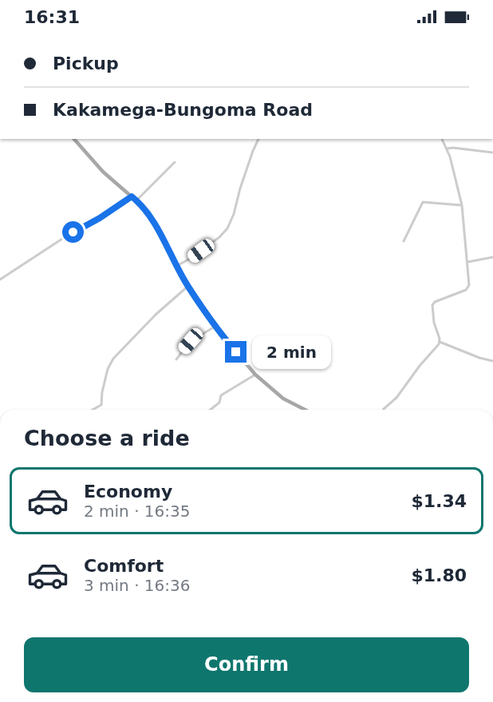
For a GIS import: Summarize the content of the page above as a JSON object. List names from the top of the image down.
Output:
{
  "page": {
    "status": "16:31",
    "banner": ["Pickup", "Kakamega-Bungoma Road"],
    "bubble": "2 min",
    "heading": "Choose a ride",
    "list": [
      {
        "name": "Economy",
        "note": "2 min · 16:35",
        "value": "$1.34"
      },
      {
        "name": "Comfort",
        "note": "3 min · 16:36",
        "value": "$1.80"
      }
    ],
    "buttons": "Confirm"
  }
}
